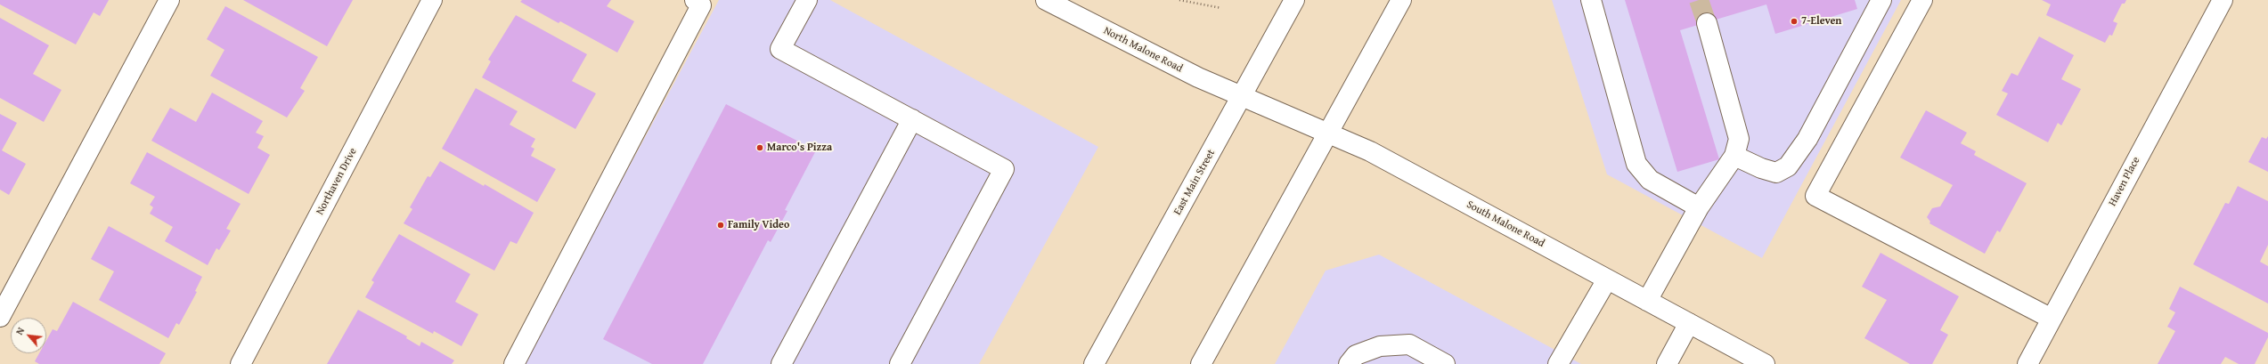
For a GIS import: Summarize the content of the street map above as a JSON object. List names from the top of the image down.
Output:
{
  "streets": {
    "street": [
      "North Malone Road",
      "Northaven Drive",
      "Haven Place",
      "East Main Street",
      "South Malone Road"
    ]
  },
  "crossings": [
    ["North Malone Road", "East Main Street"],
    ["North Malone Road", "South Malone Road"],
    ["East Main Street", "South Malone Road"]
  ],
  "places": ["7-Eleven", "Marco's Pizza", "Family Video"],
  "north": "top left"
}
